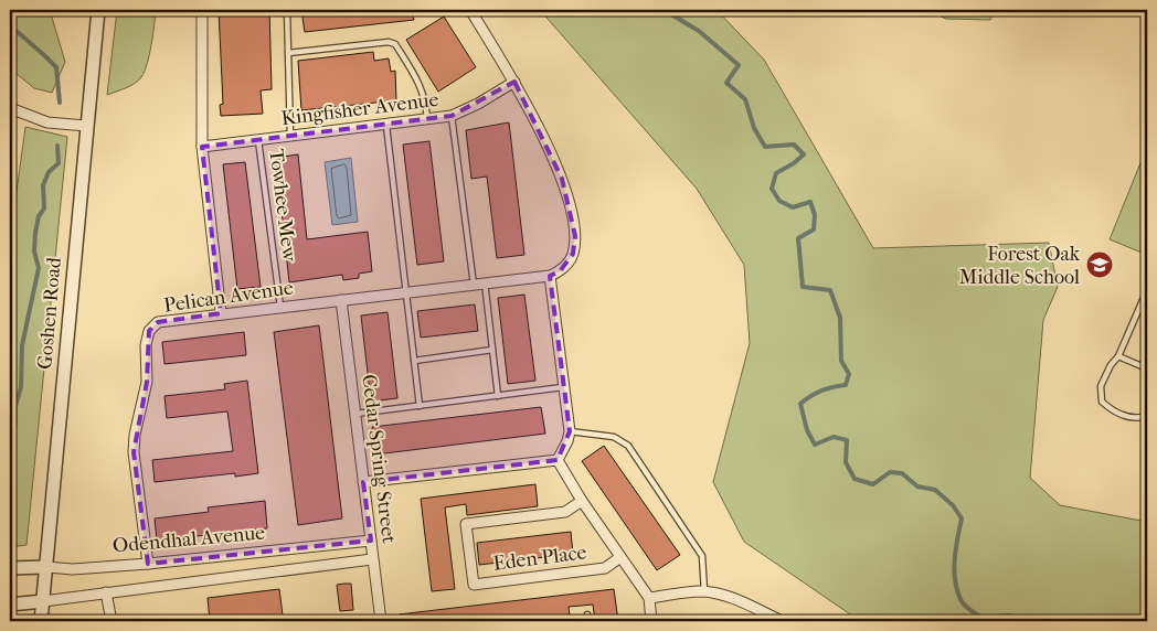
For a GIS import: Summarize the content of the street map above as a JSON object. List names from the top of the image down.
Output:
{
  "streets": {
    "street": [
      "Kingfisher Avenue",
      "Pelican Avenue",
      "Goshen Road",
      "Cedar Spring Street",
      "Odendhal Avenue",
      "Eden Place"
    ],
    "lane": ["Towhee Mew"]
  },
  "crossings": [
    ["Kingfisher Avenue", "Towhee Mew"],
    ["Towhee Mew", "Pelican Avenue"],
    ["Pelican Avenue", "Cedar Spring Street"],
    ["Pelican Avenue", "Odendhal Avenue"],
    ["Goshen Road", "Odendhal Avenue"],
    ["Cedar Spring Street", "Odendhal Avenue"]
  ],
  "places": {
    "school or university": ["Forest Oak Middle School"]
  }
}
